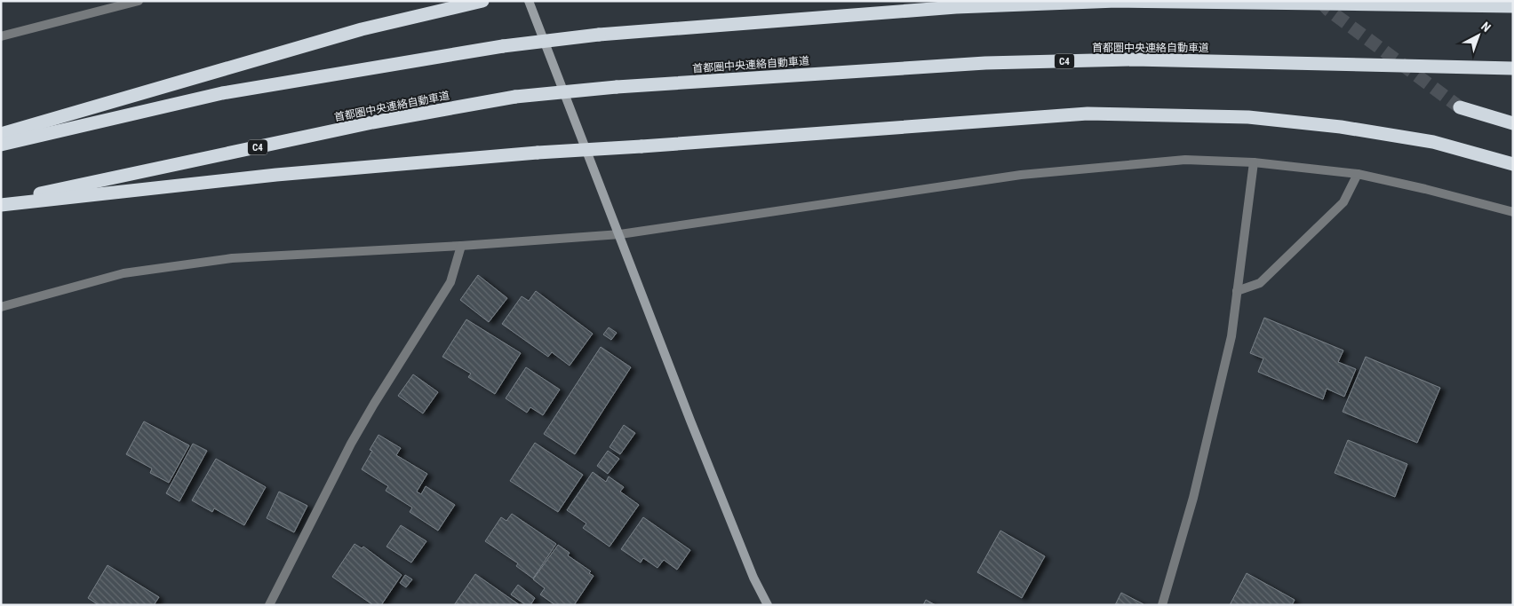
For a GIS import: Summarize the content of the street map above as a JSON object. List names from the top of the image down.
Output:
{
  "streets": {
    "highway": ["首都圏中央連絡自動車道", "C4"]
  },
  "north": "top right"
}
